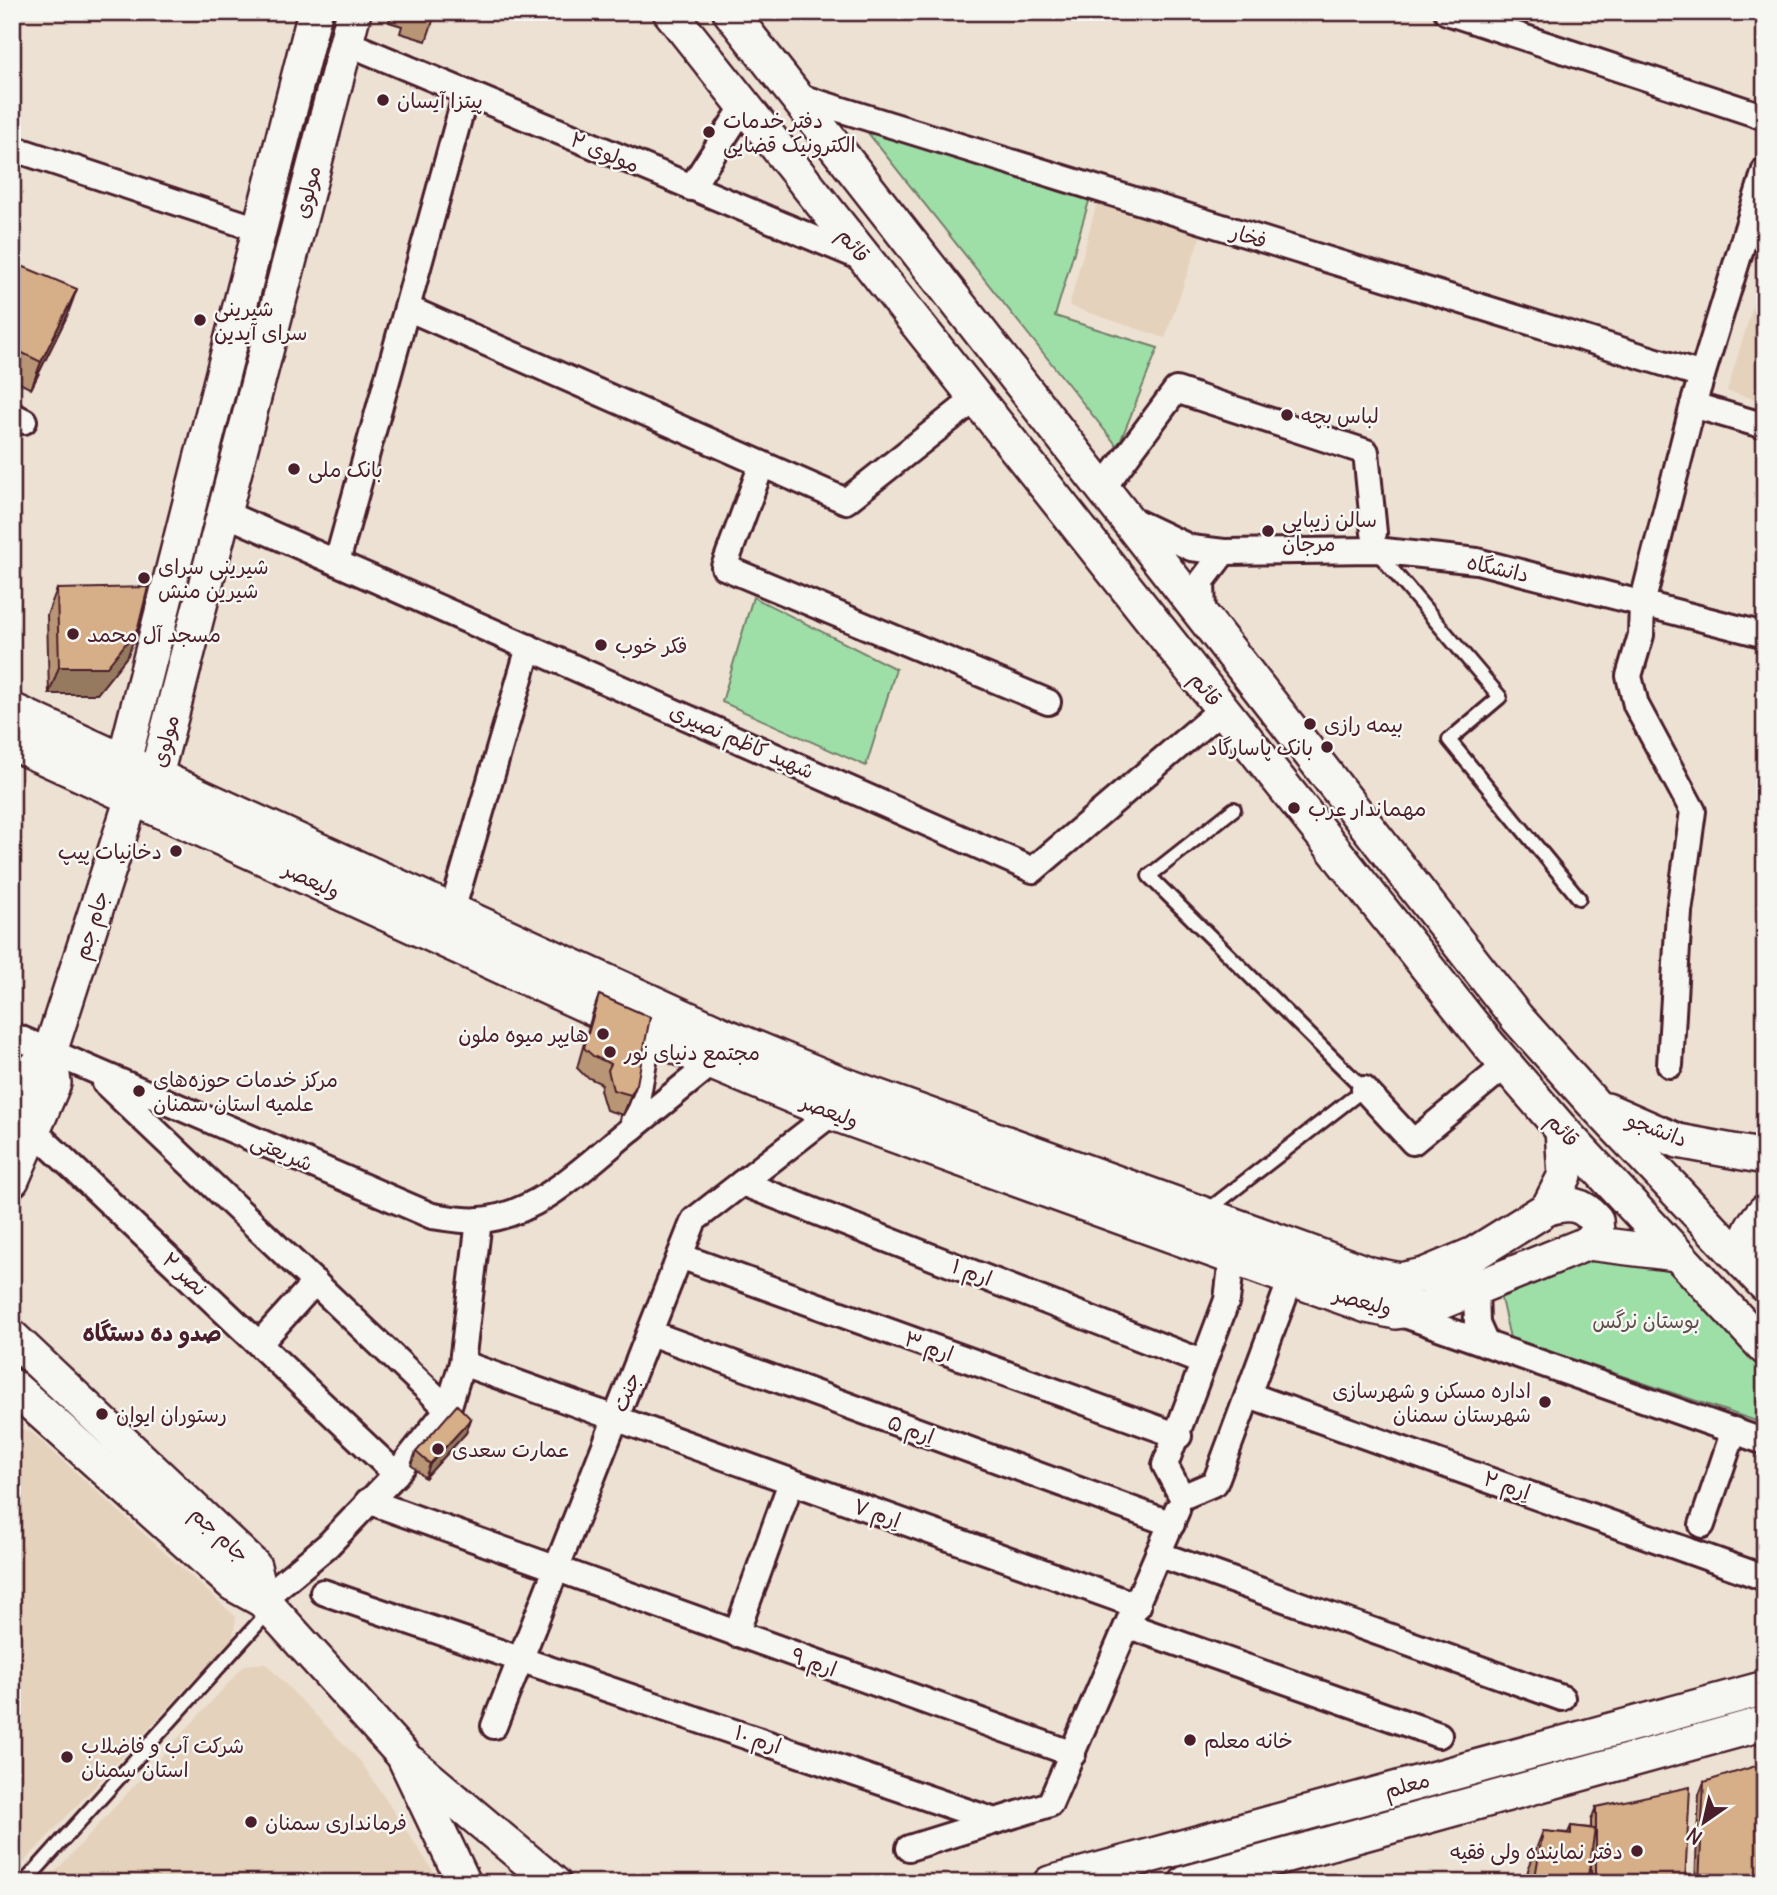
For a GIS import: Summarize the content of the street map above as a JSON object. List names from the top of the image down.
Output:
{
  "streets": {
    "main road": [
      "مولوی",
      "قائم",
      "ولیعصر",
      "جام جم",
      "دانشجو",
      "معلم"
    ],
    "street": [
      "مولوی ۲",
      "فخار",
      "دانشگاه",
      "شهید کاظم نصیری",
      "شریعتی",
      "ارم ۱",
      "نصر ۲",
      "ارم ۳",
      "جنت",
      "اِرم ۵",
      "اِرم ۲",
      "اِرم ۷",
      "ارم ۹",
      "ارم ۱۰"
    ]
  },
  "crossings": [
    ["مولوی ۲", "مولوی"],
    ["مولوی ۲", "قائم"],
    ["مولوی", "شهید کاظم نصیری"],
    ["مولوی", "ولیعصر"],
    ["مولوی", "جام جم"],
    ["فخار", "قائم"],
    ["قائم", "دانشگاه"],
    ["قائم", "شهید کاظم نصیری"],
    ["قائم", "ولیعصر"],
    ["قائم", "دانشجو"],
    ["ولیعصر", "جام جم"],
    ["ولیعصر", "شریعتی"],
    ["ولیعصر", "جنت"],
    ["جام جم", "شریعتی"],
    ["جام جم", "نصر ۲"],
    ["ارم ۱", "جنت"],
    ["ارم ۳", "جنت"],
    ["جنت", "اِرم ۵"],
    ["جنت", "اِرم ۷"],
    ["جنت", "ارم ۹"],
    ["جنت", "ارم ۱۰"]
  ],
  "districts": ["صدو ده دستگاه"],
  "parks": ["بوستان نرگس"],
  "places": [
    "پیتزا آیسان",
    "دفتر خدمات الکترونیک قضایی",
    "شیرینی سرای آیدین",
    "لباس بچه",
    "بانک ملی",
    "سالن زیبایی مرجان",
    "شیرینی سرای شیرین منش",
    "مسجد آل محمد",
    "فکر خوب",
    "بیمه رازی",
    "بانک پاسارگاد",
    "مهماندار عرب",
    "دخانیات پیپ",
    "هایپر میوه ملون",
    "مجتمع دنیای نور",
    "مرکز خدمات حوزه‌های علمیه استان سمنان",
    "اداره مسکن و شهرسازی شهرستان سمنان",
    "رستوران ایوان",
    "عمارت سعدی",
    "خانه معلم",
    "شرکت آب و فاضلاب استان سمنان",
    "فرمانداری سمنان",
    "دفتر نماینده ولی فقیه"
  ],
  "north": "bottom left"
}
